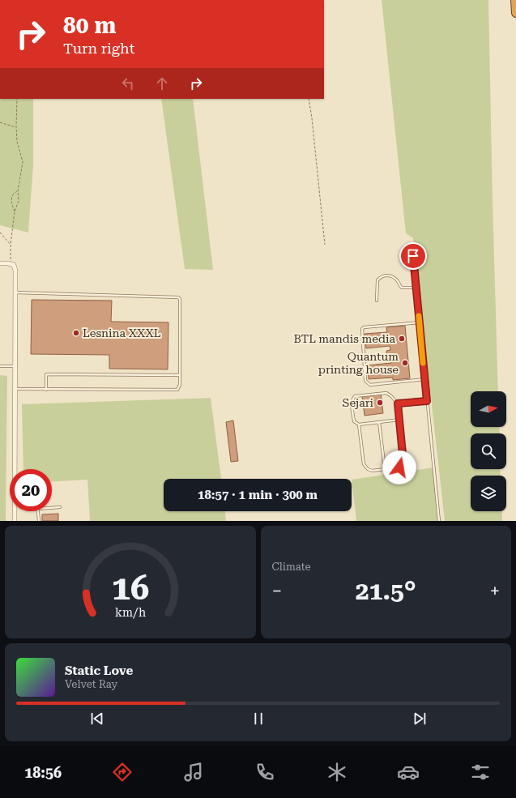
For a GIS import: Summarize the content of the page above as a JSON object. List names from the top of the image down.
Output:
{
  "places": [
    "Lesnina XXXL",
    "BTL mandis media",
    "Quantum printing house",
    "Sejari"
  ],
  "north": "right",
  "page": {
    "turn": ["80 m", "Turn right"],
    "limit": "20",
    "trip": "18:57 · 1 min · 300 m",
    "tile": "Climate",
    "heat": ["−", "21.5°", "+"],
    "song": ["Static Love", "Velvet Ray"],
    "tabs": "18:56",
    "gauge": ["16", "km/h"]
  }
}
